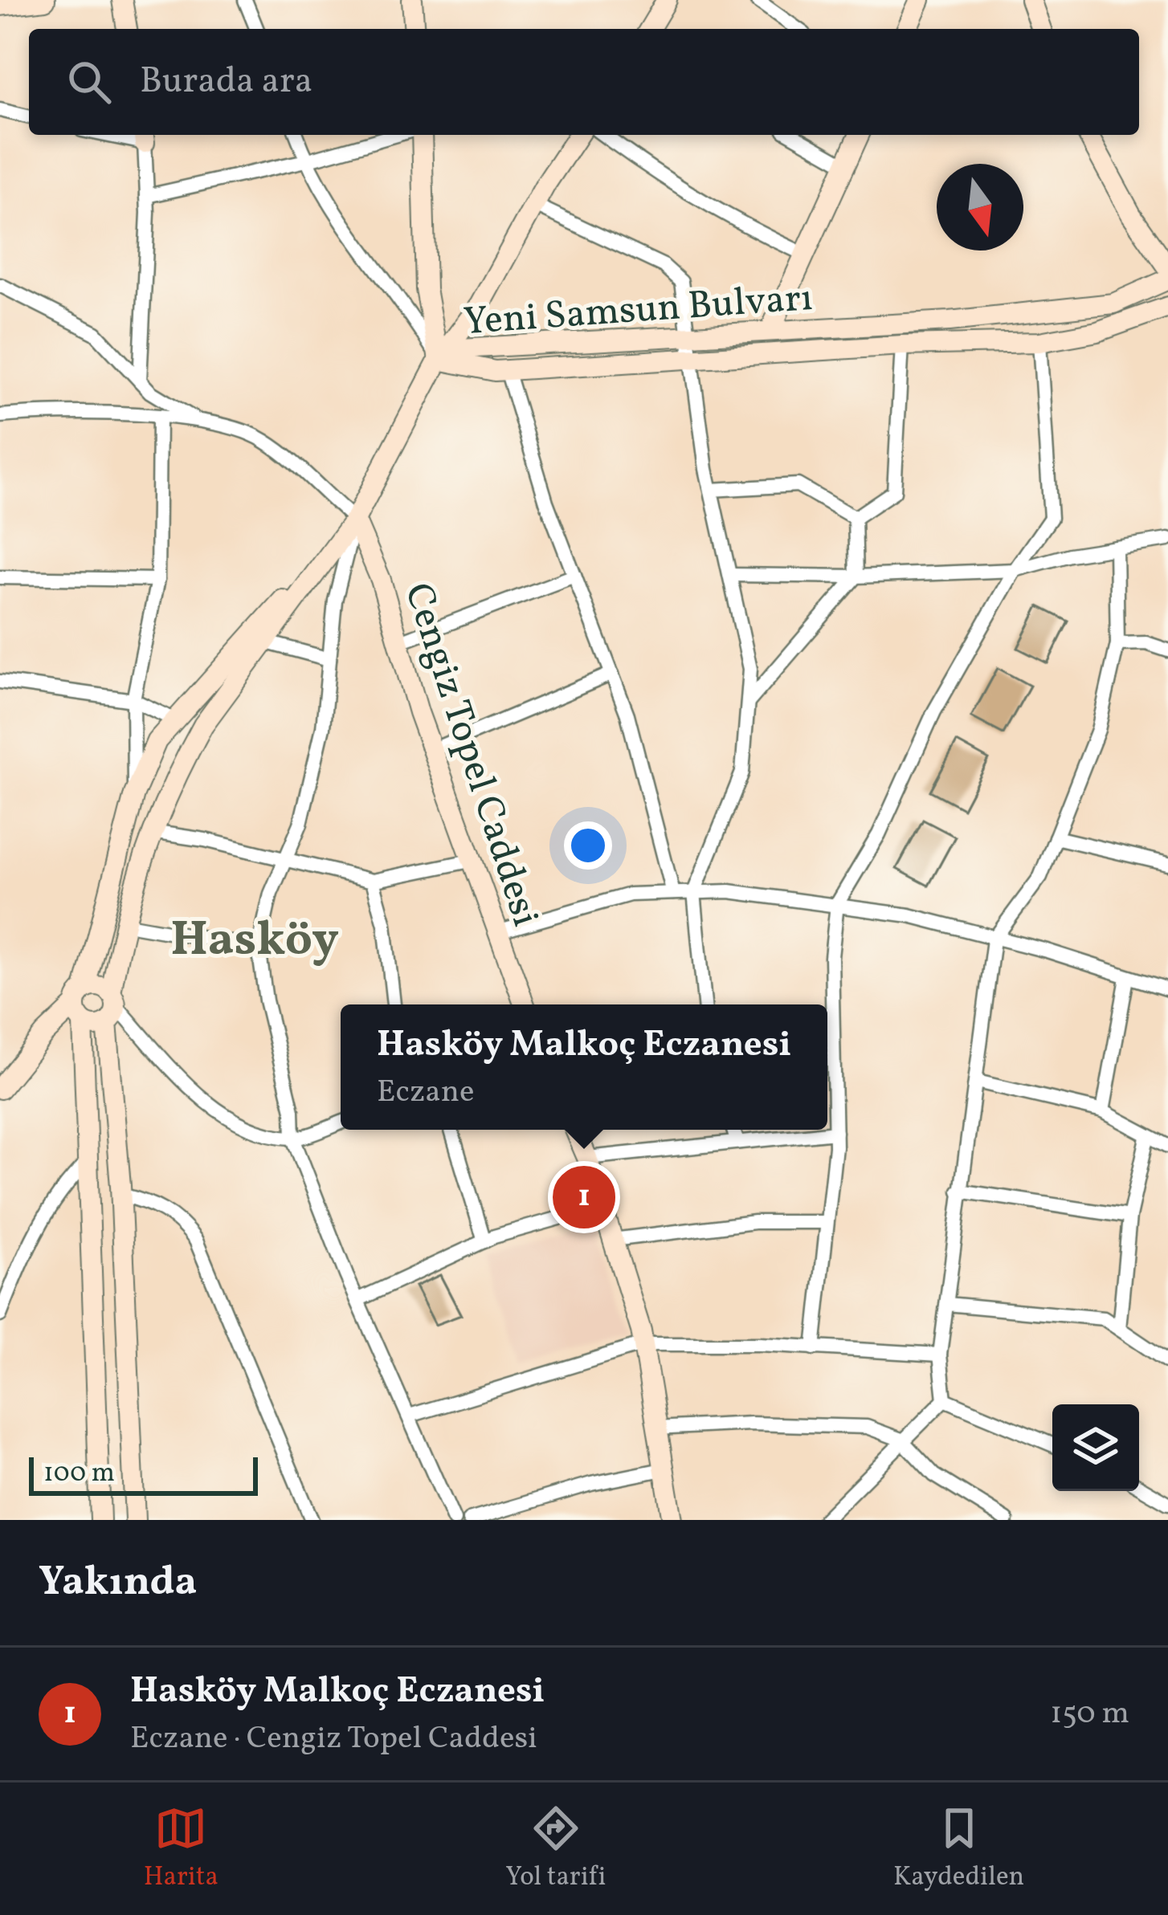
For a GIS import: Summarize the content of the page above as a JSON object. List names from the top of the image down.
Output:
{
  "streets": {
    "main road": ["Yeni Samsun Bulvarı", "Cengiz Topel Caddesi"]
  },
  "districts": ["Hasköy"],
  "scale_bar": "100 m",
  "north": "bottom",
  "page": {
    "search": "Burada ara",
    "popup": ["Hasköy Malkoç Eczanesi", "Eczane"],
    "pins": "1",
    "scale": "100 m",
    "heading": "Yakında",
    "list": [
      {
        "mark": "1",
        "name": "Hasköy Malkoç Eczanesi",
        "note": "Eczane · Cengiz Topel Caddesi",
        "value": "150 m"
      }
    ],
    "nav": ["Harita", "Yol tarifi", "Kaydedilen"]
  }
}
